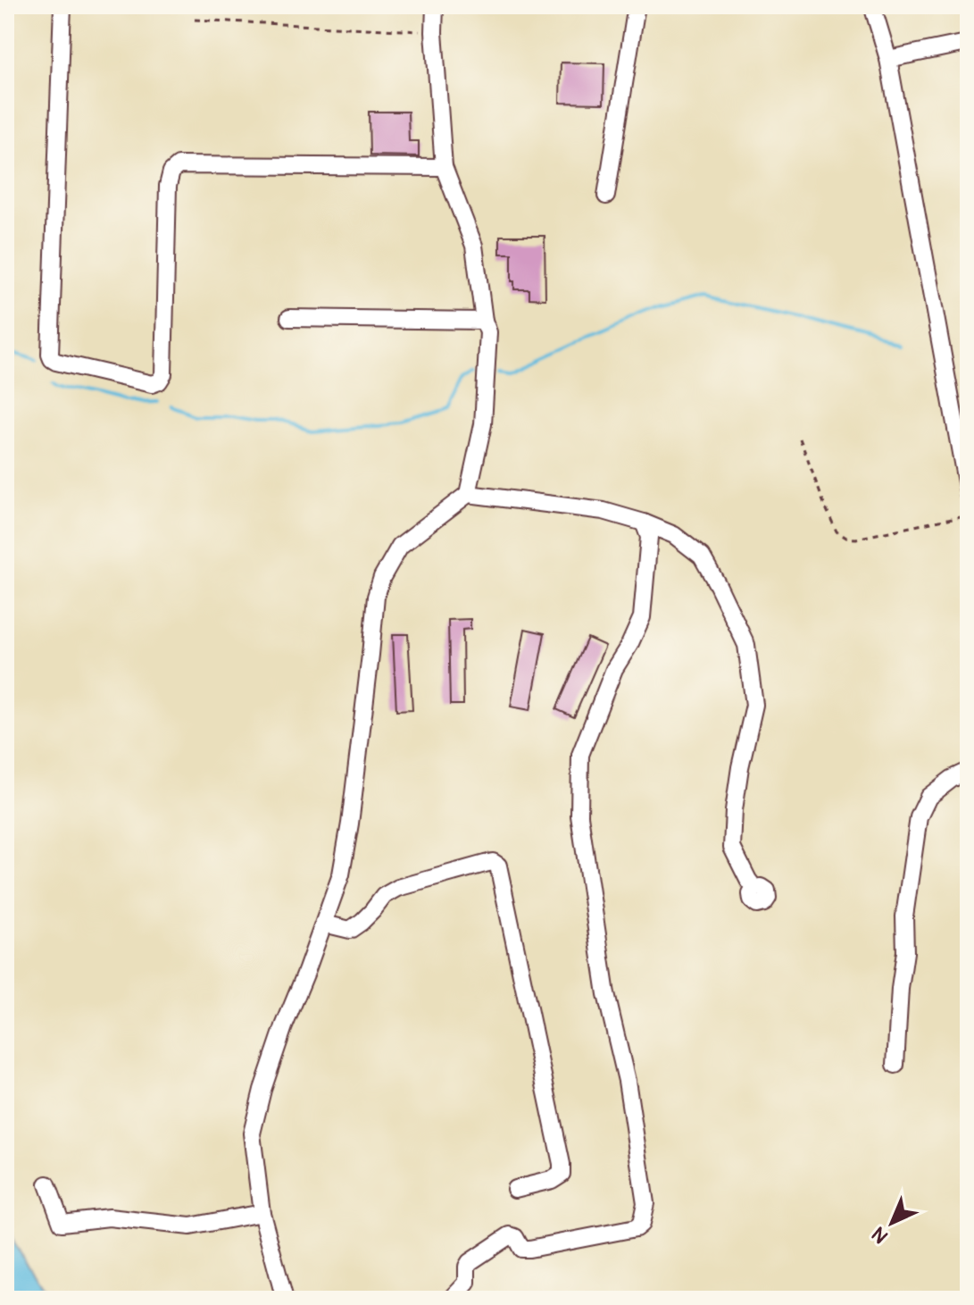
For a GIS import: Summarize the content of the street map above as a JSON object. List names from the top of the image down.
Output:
{
  "north": "bottom left"
}
